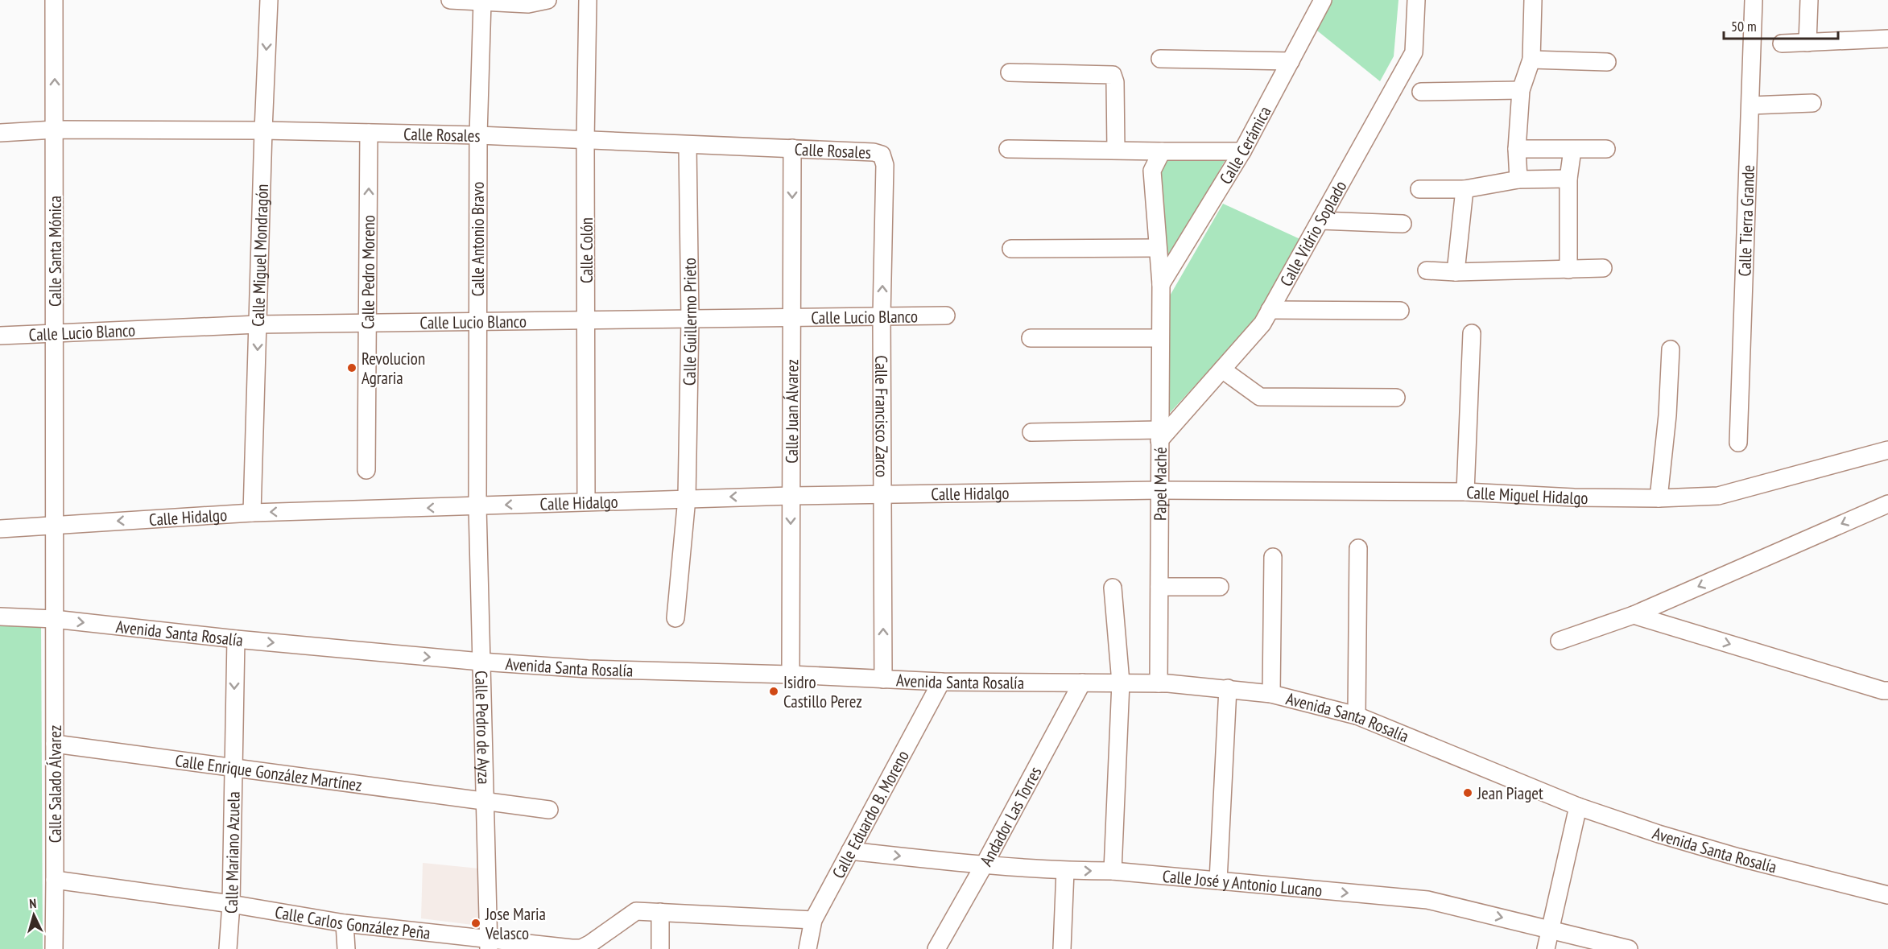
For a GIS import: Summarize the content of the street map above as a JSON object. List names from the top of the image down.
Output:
{
  "streets": {
    "street": [
      "Calle Rosales",
      "Calle Cerámica",
      "Calle Tierra Grande",
      "Calle Vidrio Soplado",
      "Calle Antonio Bravo",
      "Calle Colón",
      "Calle Santa Mónica",
      "Calle Miguel Mondragón",
      "Calle Pedro Moreno",
      "Calle Lucio Blanco",
      "Calle Guillermo Prieto",
      "Calle Juan Álvarez",
      "Calle Francisco Zarco",
      "Papel Maché",
      "Calle Hidalgo",
      "Calle Miguel Hidalgo",
      "Avenida Santa Rosalía",
      "Calle Pedro de Ayza",
      "Calle Enrique González Martínez",
      "Calle Salado Álvarez",
      "Calle Eduardo B. Moreno",
      "Andador Las Torres",
      "Calle Mariano Azuela",
      "Calle José y Antonio Lucano",
      "Calle Carlos González Peña"
    ]
  },
  "crossings": [
    ["Calle Rosales", "Calle Antonio Bravo"],
    ["Calle Rosales", "Calle Colón"],
    ["Calle Rosales", "Calle Santa Mónica"],
    ["Calle Rosales", "Calle Miguel Mondragón"],
    ["Calle Rosales", "Calle Pedro Moreno"],
    ["Calle Rosales", "Calle Guillermo Prieto"],
    ["Calle Rosales", "Calle Juan Álvarez"],
    ["Calle Rosales", "Calle Francisco Zarco"],
    ["Calle Cerámica", "Papel Maché"],
    ["Calle Vidrio Soplado", "Papel Maché"],
    ["Calle Antonio Bravo", "Calle Lucio Blanco"],
    ["Calle Antonio Bravo", "Calle Hidalgo"],
    ["Calle Antonio Bravo", "Calle Pedro de Ayza"],
    ["Calle Colón", "Calle Lucio Blanco"],
    ["Calle Colón", "Calle Hidalgo"],
    ["Calle Santa Mónica", "Calle Lucio Blanco"],
    ["Calle Santa Mónica", "Calle Hidalgo"],
    ["Calle Santa Mónica", "Avenida Santa Rosalía"],
    ["Calle Santa Mónica", "Calle Salado Álvarez"],
    ["Calle Miguel Mondragón", "Calle Lucio Blanco"],
    ["Calle Miguel Mondragón", "Calle Hidalgo"],
    ["Calle Pedro Moreno", "Calle Lucio Blanco"],
    ["Calle Lucio Blanco", "Calle Guillermo Prieto"],
    ["Calle Lucio Blanco", "Calle Juan Álvarez"],
    ["Calle Lucio Blanco", "Calle Francisco Zarco"],
    ["Calle Guillermo Prieto", "Calle Hidalgo"],
    ["Calle Juan Álvarez", "Calle Hidalgo"],
    ["Calle Juan Álvarez", "Avenida Santa Rosalía"],
    ["Calle Francisco Zarco", "Calle Hidalgo"],
    ["Calle Francisco Zarco", "Avenida Santa Rosalía"],
    ["Papel Maché", "Calle Hidalgo"],
    ["Papel Maché", "Calle Miguel Hidalgo"],
    ["Papel Maché", "Avenida Santa Rosalía"],
    ["Calle Hidalgo", "Calle Miguel Hidalgo"],
    ["Calle Hidalgo", "Calle Pedro de Ayza"],
    ["Avenida Santa Rosalía", "Calle Pedro de Ayza"],
    ["Avenida Santa Rosalía", "Calle Salado Álvarez"],
    ["Avenida Santa Rosalía", "Calle Eduardo B. Moreno"],
    ["Avenida Santa Rosalía", "Andador Las Torres"],
    ["Avenida Santa Rosalía", "Calle Mariano Azuela"],
    ["Calle Pedro de Ayza", "Calle Enrique González Martínez"],
    ["Calle Pedro de Ayza", "Calle Carlos González Peña"],
    ["Calle Enrique González Martínez", "Calle Salado Álvarez"],
    ["Calle Enrique González Martínez", "Calle Mariano Azuela"],
    ["Calle Salado Álvarez", "Calle Carlos González Peña"],
    ["Calle Eduardo B. Moreno", "Calle José y Antonio Lucano"],
    ["Calle Eduardo B. Moreno", "Calle Carlos González Peña"],
    ["Andador Las Torres", "Calle José y Antonio Lucano"],
    ["Calle Mariano Azuela", "Calle Carlos González Peña"]
  ],
  "one_way": [
    "Calle Miguel Mondragón",
    "Calle Pedro Moreno",
    "Calle Juan Álvarez",
    "Calle Francisco Zarco",
    "Calle Hidalgo",
    "Calle Mariano Azuela",
    "Calle José y Antonio Lucano"
  ],
  "places": [
    "Revolucion Agraria",
    "Isidro Castillo Perez",
    "Jean Piaget",
    "Jose Maria Velasco"
  ],
  "scale_bar": "50 m",
  "north": "top"
}
